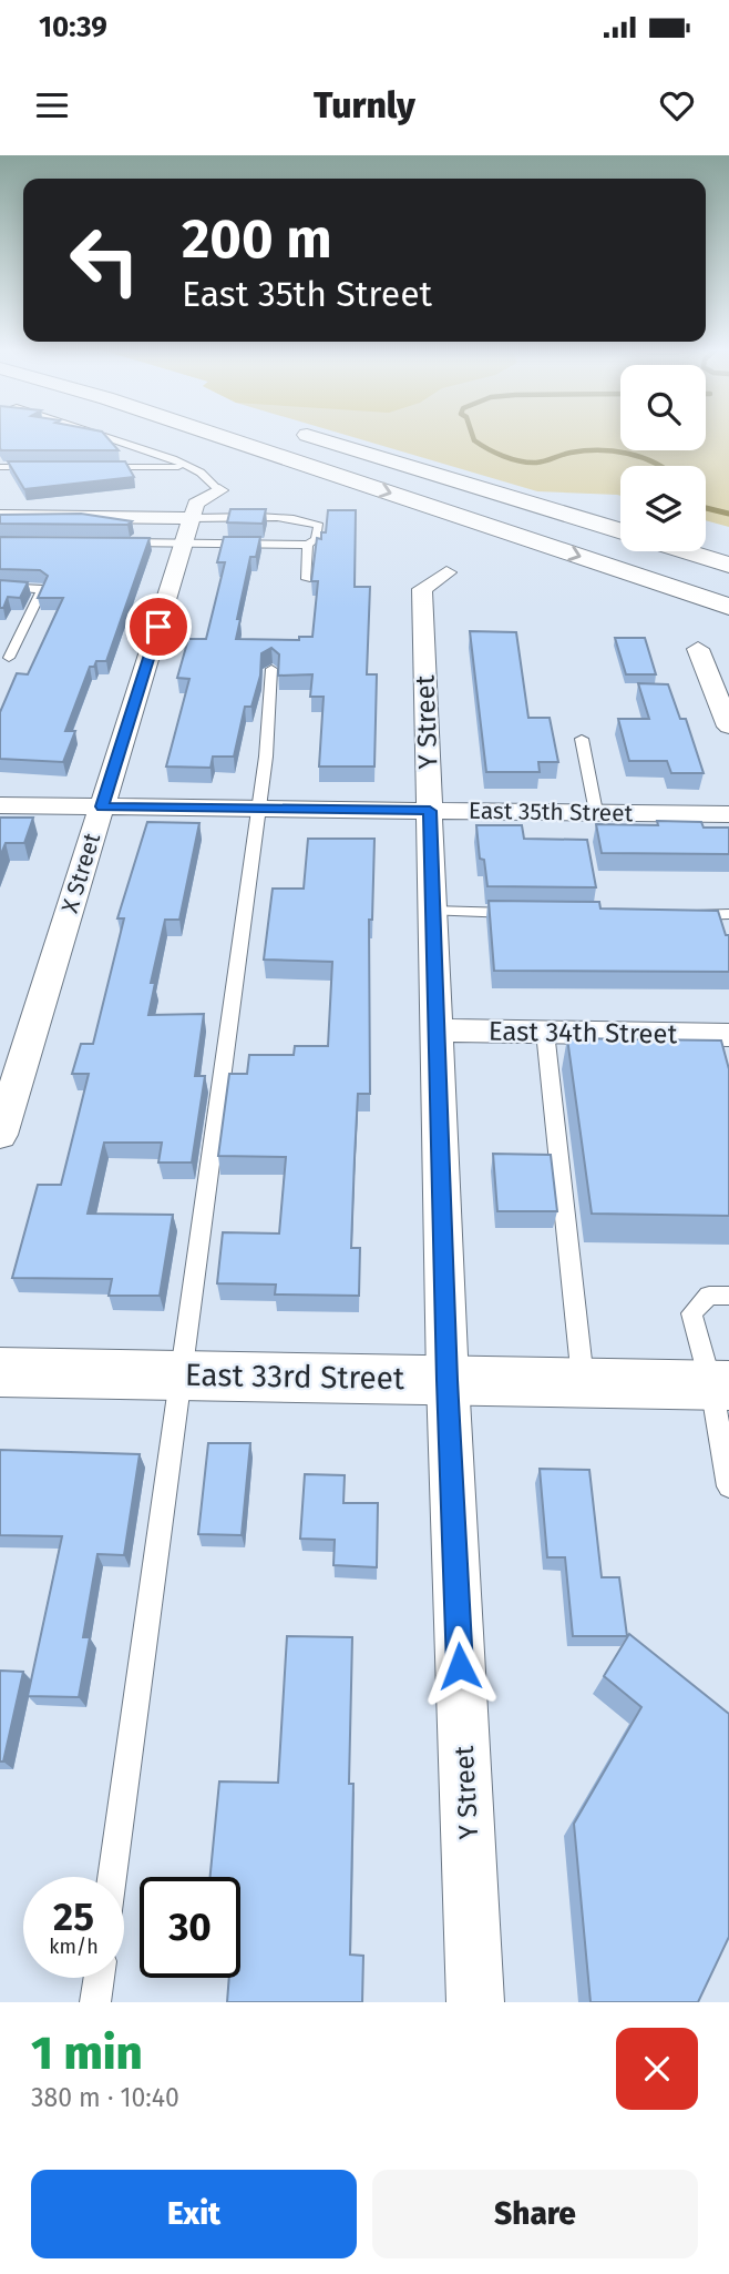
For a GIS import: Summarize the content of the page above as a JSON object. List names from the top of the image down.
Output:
{
  "streets": {
    "main road": ["East 33rd Street"],
    "street": [
      "Y Street",
      "East 35th Street",
      "X Street",
      "East 34th Street"
    ]
  },
  "crossings": [
    ["Y Street", "East 35th Street"],
    ["Y Street", "East 34th Street"],
    ["Y Street", "East 33rd Street"],
    ["East 35th Street", "X Street"]
  ],
  "page": {
    "status": "10:39",
    "header": "Turnly",
    "turn": ["200 m", "East 35th Street"],
    "speed": "25 km/h",
    "limit": "30",
    "heading": ["1 min", "380 m · 10:40"],
    "buttons": ["Exit", "Share"]
  }
}
